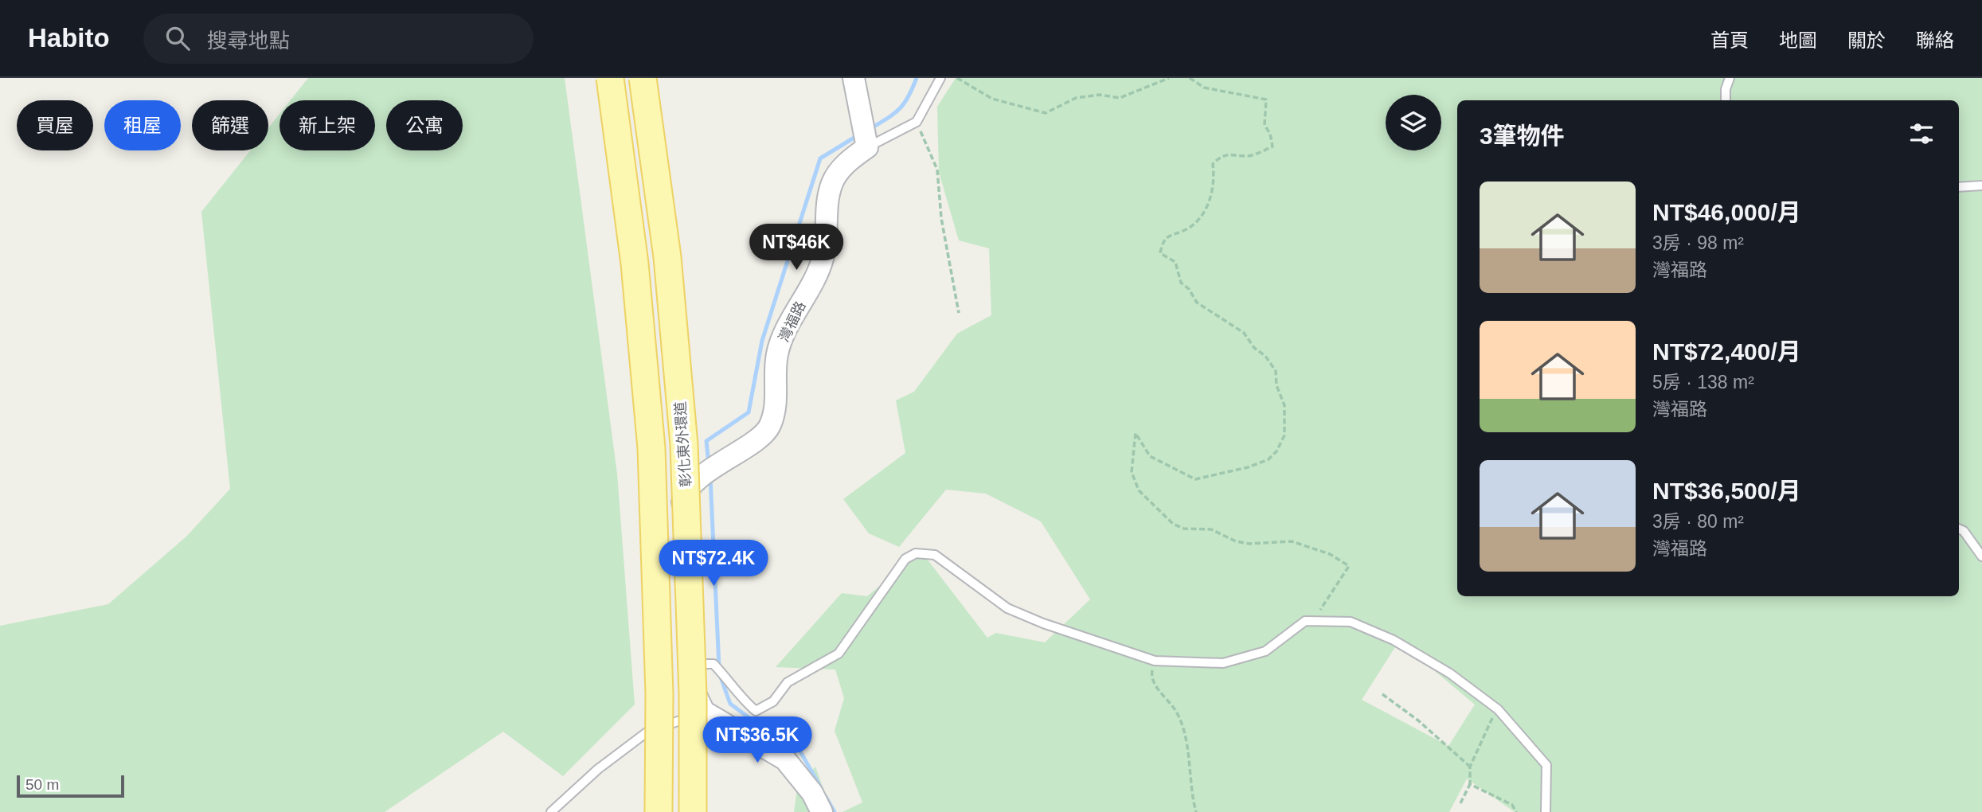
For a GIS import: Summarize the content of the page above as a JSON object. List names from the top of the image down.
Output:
{
  "streets": {
    "main road": ["彰化東外環道"],
    "street": ["灣福路"]
  },
  "scale_bar": "50 m",
  "page": {
    "header": "Habito",
    "search": "搜尋地點",
    "nav": [
      "首頁",
      "地圖",
      "關於",
      "聯絡"
    ],
    "chip": [
      "買屋",
      "租屋",
      "篩選",
      "新上架",
      "公寓"
    ],
    "heading": "3筆物件",
    "list": [
      {
        "name": "NT$46,000/月",
        "note": "3房 · 98 m² · 灣福路"
      },
      {
        "name": "NT$72,400/月",
        "note": "5房 · 138 m² · 灣福路"
      },
      {
        "name": "NT$36,500/月",
        "note": "3房 · 80 m² · 灣福路"
      }
    ],
    "price": ["NT$46K", "NT$72.4K", "NT$36.5K"],
    "scale": "50 m"
  }
}
